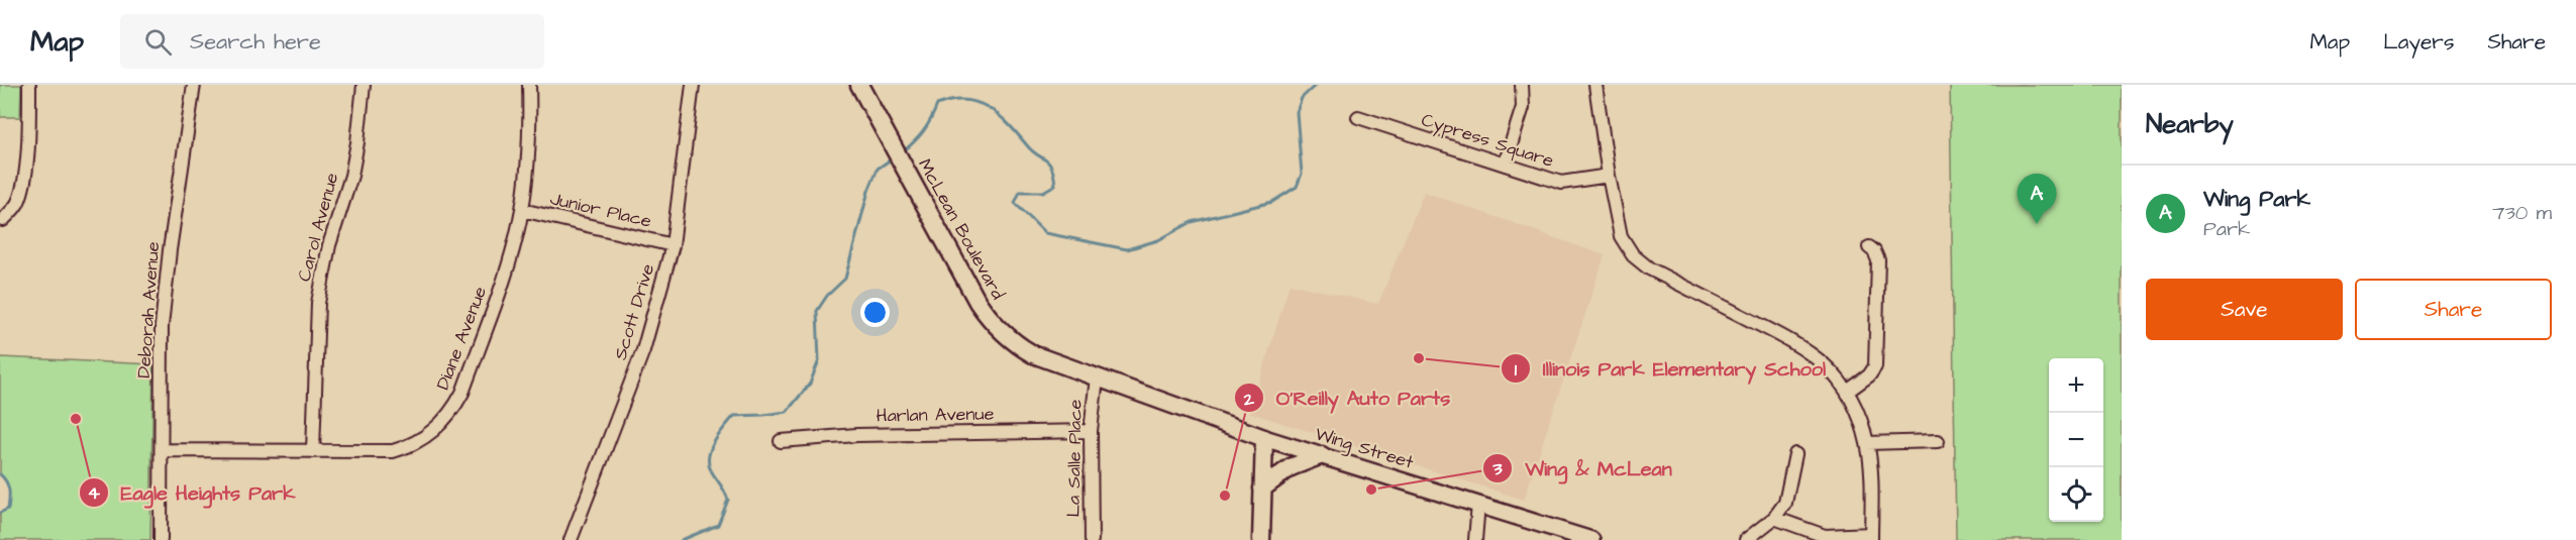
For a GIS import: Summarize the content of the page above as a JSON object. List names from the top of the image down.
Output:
{
  "streets": {
    "main road": ["McLean Boulevard"],
    "street": [
      "Cypress Square",
      "Junior Place",
      "Carol Avenue",
      "Deborah Avenue",
      "Scott Drive",
      "Diane Avenue",
      "Harlan Avenue",
      "Wing Street",
      "La Salle Place"
    ]
  },
  "crossings": [
    ["Junior Place", "Scott Drive"],
    ["Junior Place", "Diane Avenue"],
    ["Carol Avenue", "Diane Avenue"],
    ["McLean Boulevard", "Wing Street"],
    ["McLean Boulevard", "La Salle Place"],
    ["Deborah Avenue", "Diane Avenue"],
    ["Harlan Avenue", "La Salle Place"]
  ],
  "places": [
    "Illinois Park Elementary School",
    "Eagle Heights Park",
    "Wing & McLean",
    "O'Reilly Auto Parts"
  ],
  "page": {
    "header": "Map",
    "search": "Search here",
    "nav": ["Map", "Layers", "Share"],
    "heading": "Nearby",
    "list": [
      {
        "mark": "A",
        "name": "Wing Park",
        "note": "Park",
        "value": "730 m"
      }
    ],
    "pins": "A",
    "buttons": ["Save", "Share"],
    "map_buttons": ["+", "−"]
  }
}
